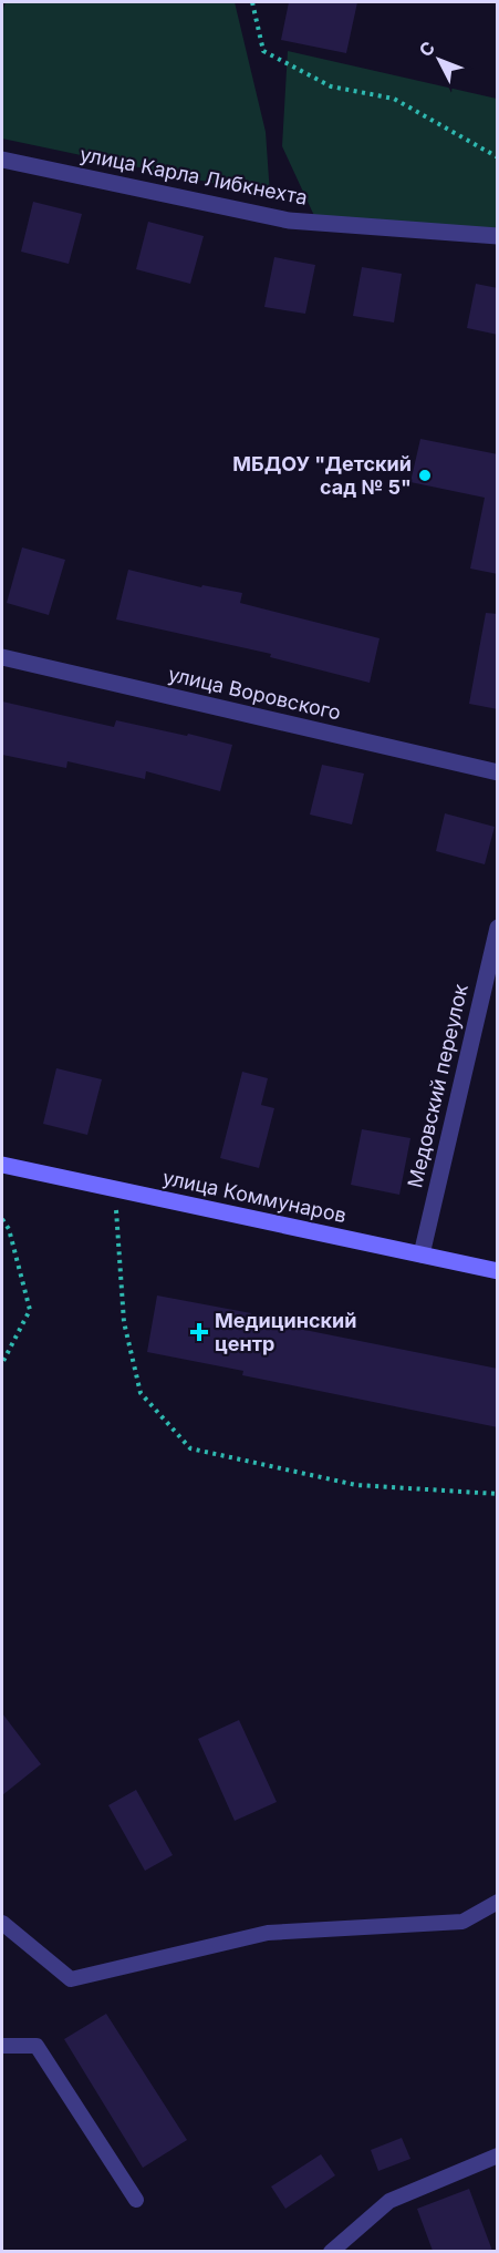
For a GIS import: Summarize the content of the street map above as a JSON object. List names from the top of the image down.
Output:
{
  "streets": {
    "street": [
      "улица Карла Либкнехта",
      "улица Воровского",
      "Медовский переулок",
      "улица Коммунаров"
    ]
  },
  "crossings": [
    ["Медовский переулок", "улица Коммунаров"]
  ],
  "places": {
    "other": ["МБДОУ \"Детский сад № 5\""],
    "health": ["Медицинский центр"]
  },
  "north": "top left"
}
